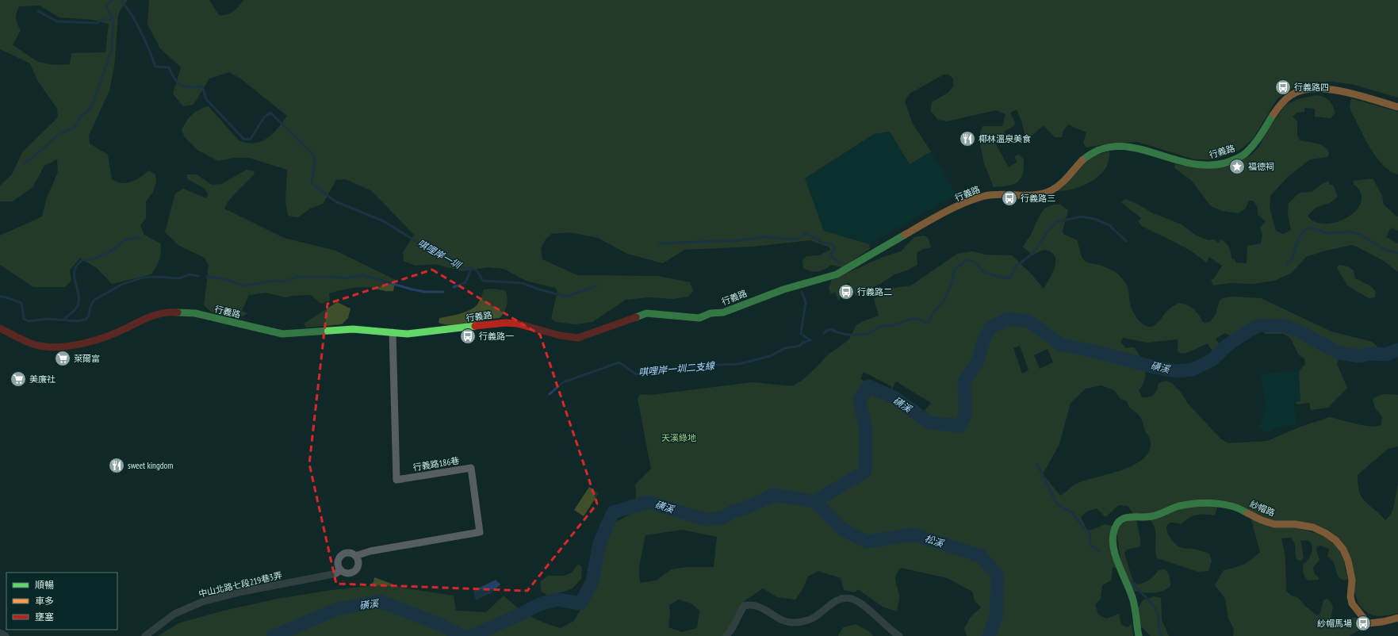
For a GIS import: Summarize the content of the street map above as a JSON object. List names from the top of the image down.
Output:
{
  "streets": {
    "street": [
      "行義路",
      "行義路186巷",
      "紗帽路",
      "中山北路七段219巷3弄"
    ]
  },
  "crossings": [
    ["行義路", "行義路186巷"],
    ["行義路186巷", "中山北路七段219巷3弄"]
  ],
  "water": [
    "唭哩岸一圳",
    "磺溪",
    "唭哩岸一圳二支線",
    "松溪"
  ],
  "parks": ["天溪綠地"],
  "places": {
    "bus stop": [
      "行義路四",
      "行義路三",
      "行義路二",
      "行義路一",
      "紗帽馬場"
    ],
    "restaurant": ["椰林溫泉美食", "sweet kingdom"],
    "place": ["福德祠"],
    "supermarket": ["萊爾富", "美廉社"]
  },
  "legend": ["順暢", "車多", "壅塞"]
}
